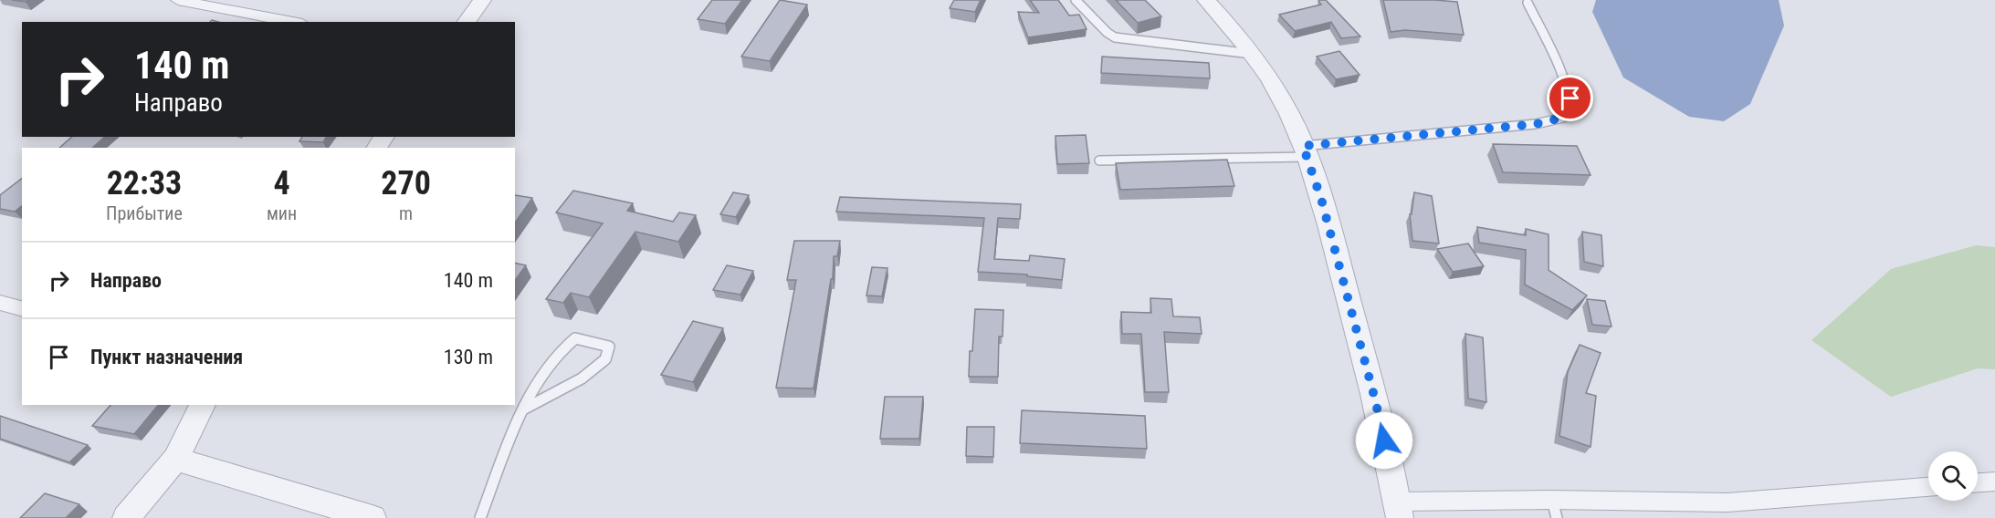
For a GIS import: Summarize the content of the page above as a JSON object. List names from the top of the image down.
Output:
{
  "page": {
    "turn": ["140 m", "Направо"],
    "eta": [
      "22:33",
      "Прибытие",
      "4",
      "мин",
      "270",
      "m"
    ],
    "list": [
      {
        "name": "Направо",
        "value": "140 m"
      },
      {
        "name": "Пункт назначения",
        "value": "130 m"
      }
    ]
  }
}
